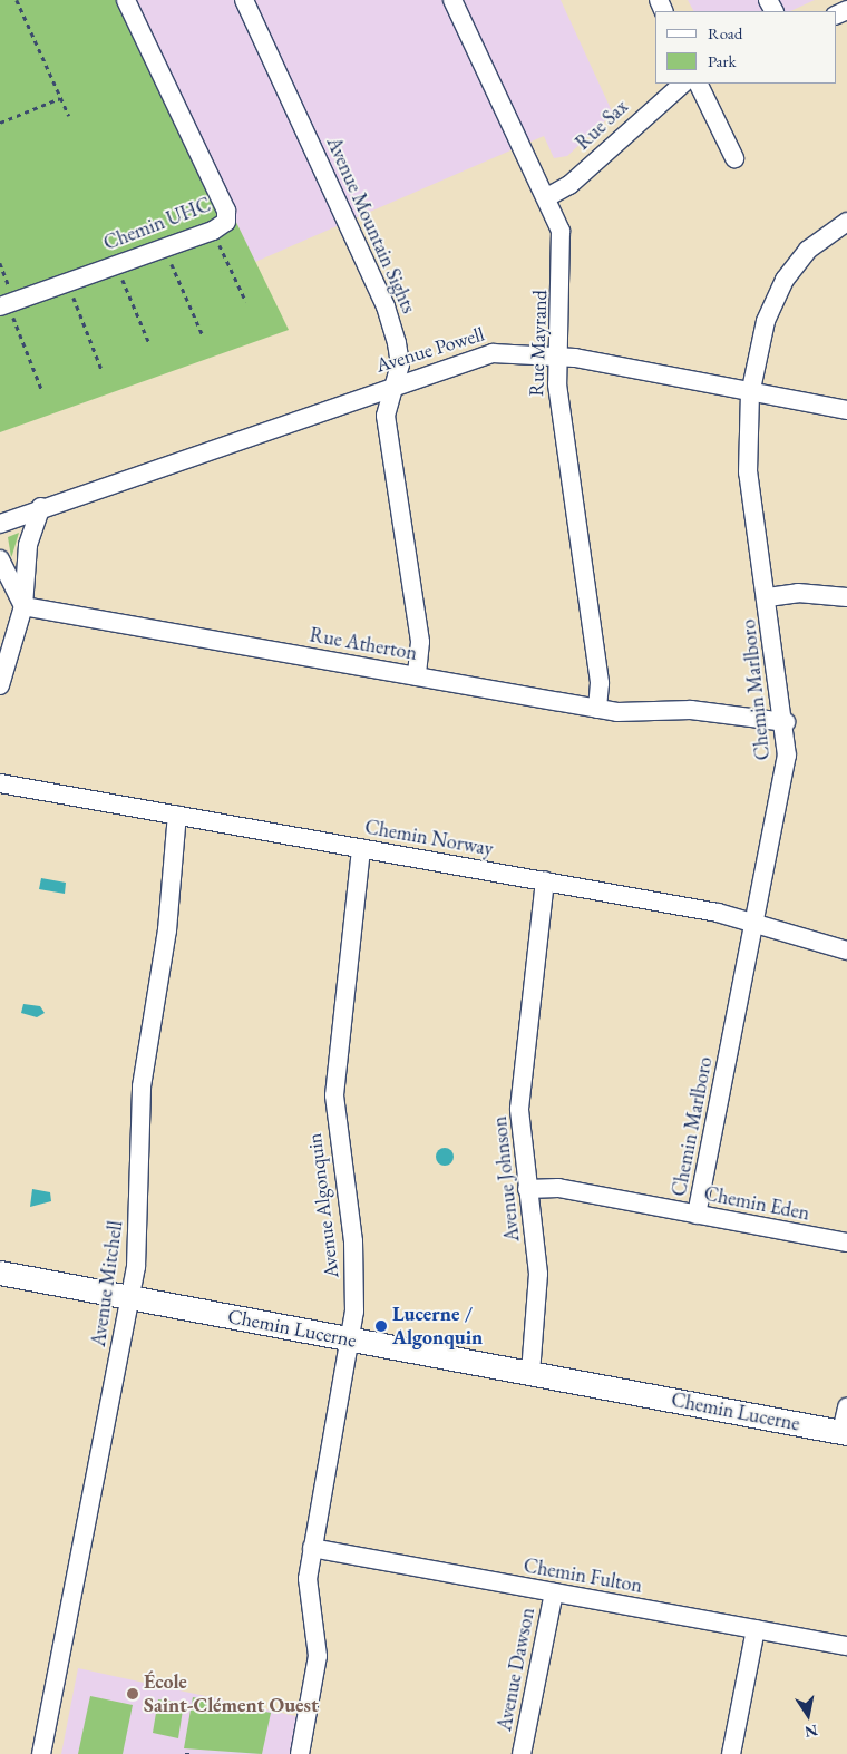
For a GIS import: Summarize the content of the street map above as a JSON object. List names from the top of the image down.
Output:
{
  "streets": {
    "main road": ["Chemin Lucerne"],
    "street": [
      "Rue Sax",
      "Chemin UHC",
      "Avenue Mountain Sights",
      "Rue Mayrand",
      "Avenue Powell",
      "Rue Atherton",
      "Chemin Marlboro",
      "Chemin Norway",
      "Avenue Johnson",
      "Chemin Eden",
      "Avenue Algonquin",
      "Avenue Mitchell",
      "Chemin Fulton",
      "Avenue Dawson"
    ]
  },
  "crossings": [
    ["Rue Sax", "Rue Mayrand"],
    ["Avenue Mountain Sights", "Avenue Powell"],
    ["Avenue Mountain Sights", "Rue Atherton"],
    ["Rue Mayrand", "Avenue Powell"],
    ["Rue Mayrand", "Rue Atherton"],
    ["Avenue Powell", "Chemin Marlboro"],
    ["Rue Atherton", "Chemin Marlboro"],
    ["Chemin Marlboro", "Chemin Norway"],
    ["Chemin Marlboro", "Chemin Eden"],
    ["Chemin Norway", "Avenue Johnson"],
    ["Chemin Norway", "Avenue Algonquin"],
    ["Chemin Norway", "Avenue Mitchell"],
    ["Avenue Johnson", "Chemin Eden"],
    ["Avenue Johnson", "Chemin Lucerne"],
    ["Avenue Algonquin", "Chemin Lucerne"],
    ["Avenue Algonquin", "Chemin Fulton"],
    ["Avenue Mitchell", "Chemin Lucerne"],
    ["Chemin Fulton", "Avenue Dawson"]
  ],
  "places": ["Lucerne / Algonquin", "École Saint-Clément Ouest"],
  "legend": ["Road", "Park"],
  "north": "bottom"
}
